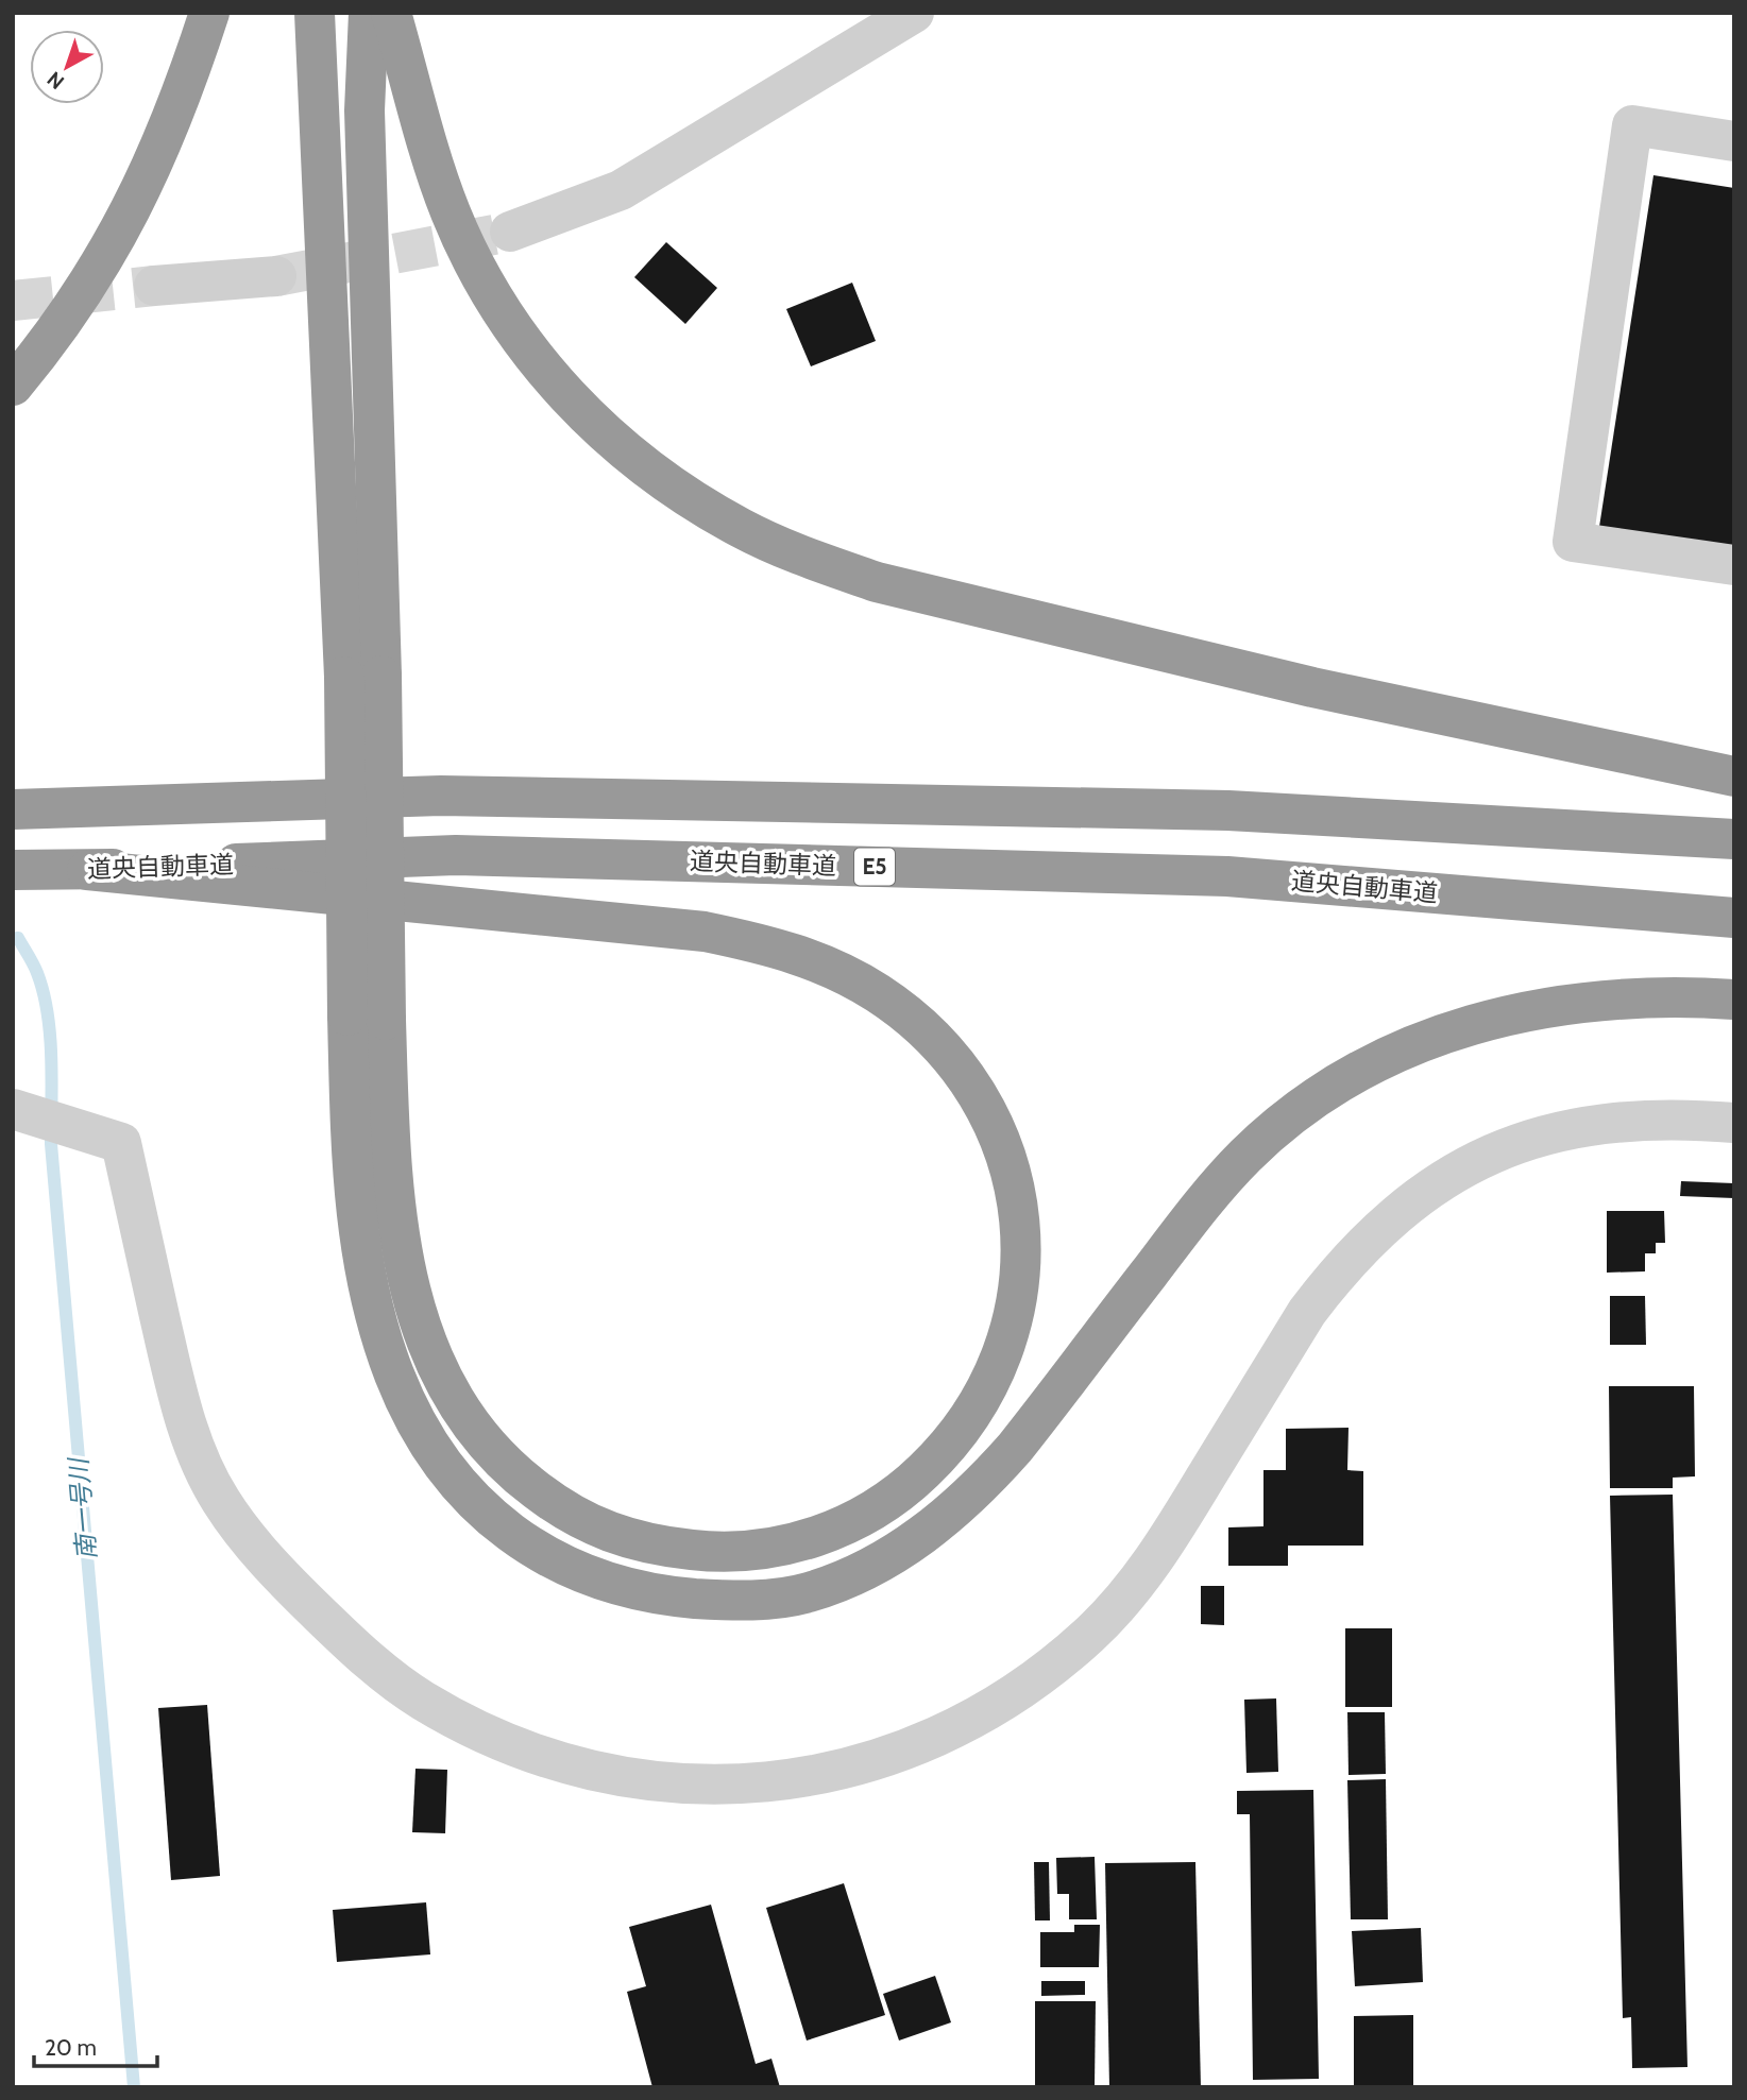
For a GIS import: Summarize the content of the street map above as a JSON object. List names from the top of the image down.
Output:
{
  "streets": {
    "highway": ["道央自動車道", "E5"]
  },
  "water": ["南一号川"],
  "scale_bar": "20 m",
  "north": "bottom left"
}
